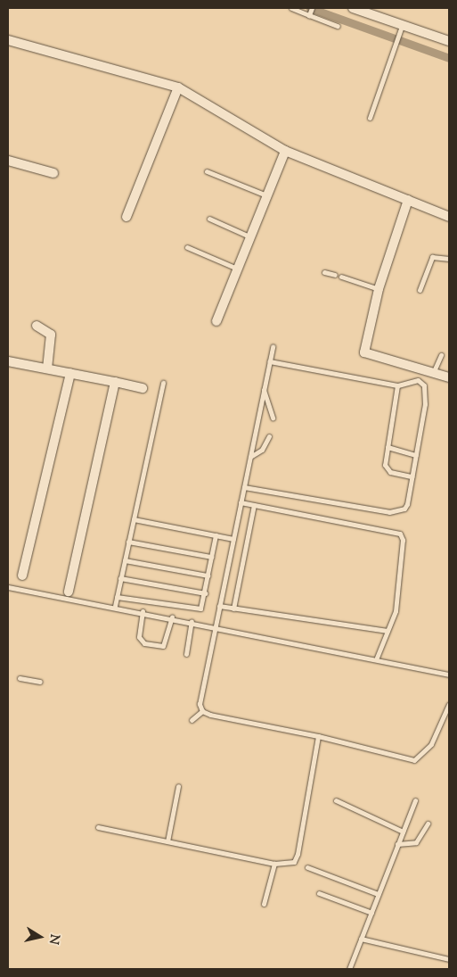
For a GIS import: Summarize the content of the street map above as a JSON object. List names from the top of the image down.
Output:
{
  "north": "right"
}
